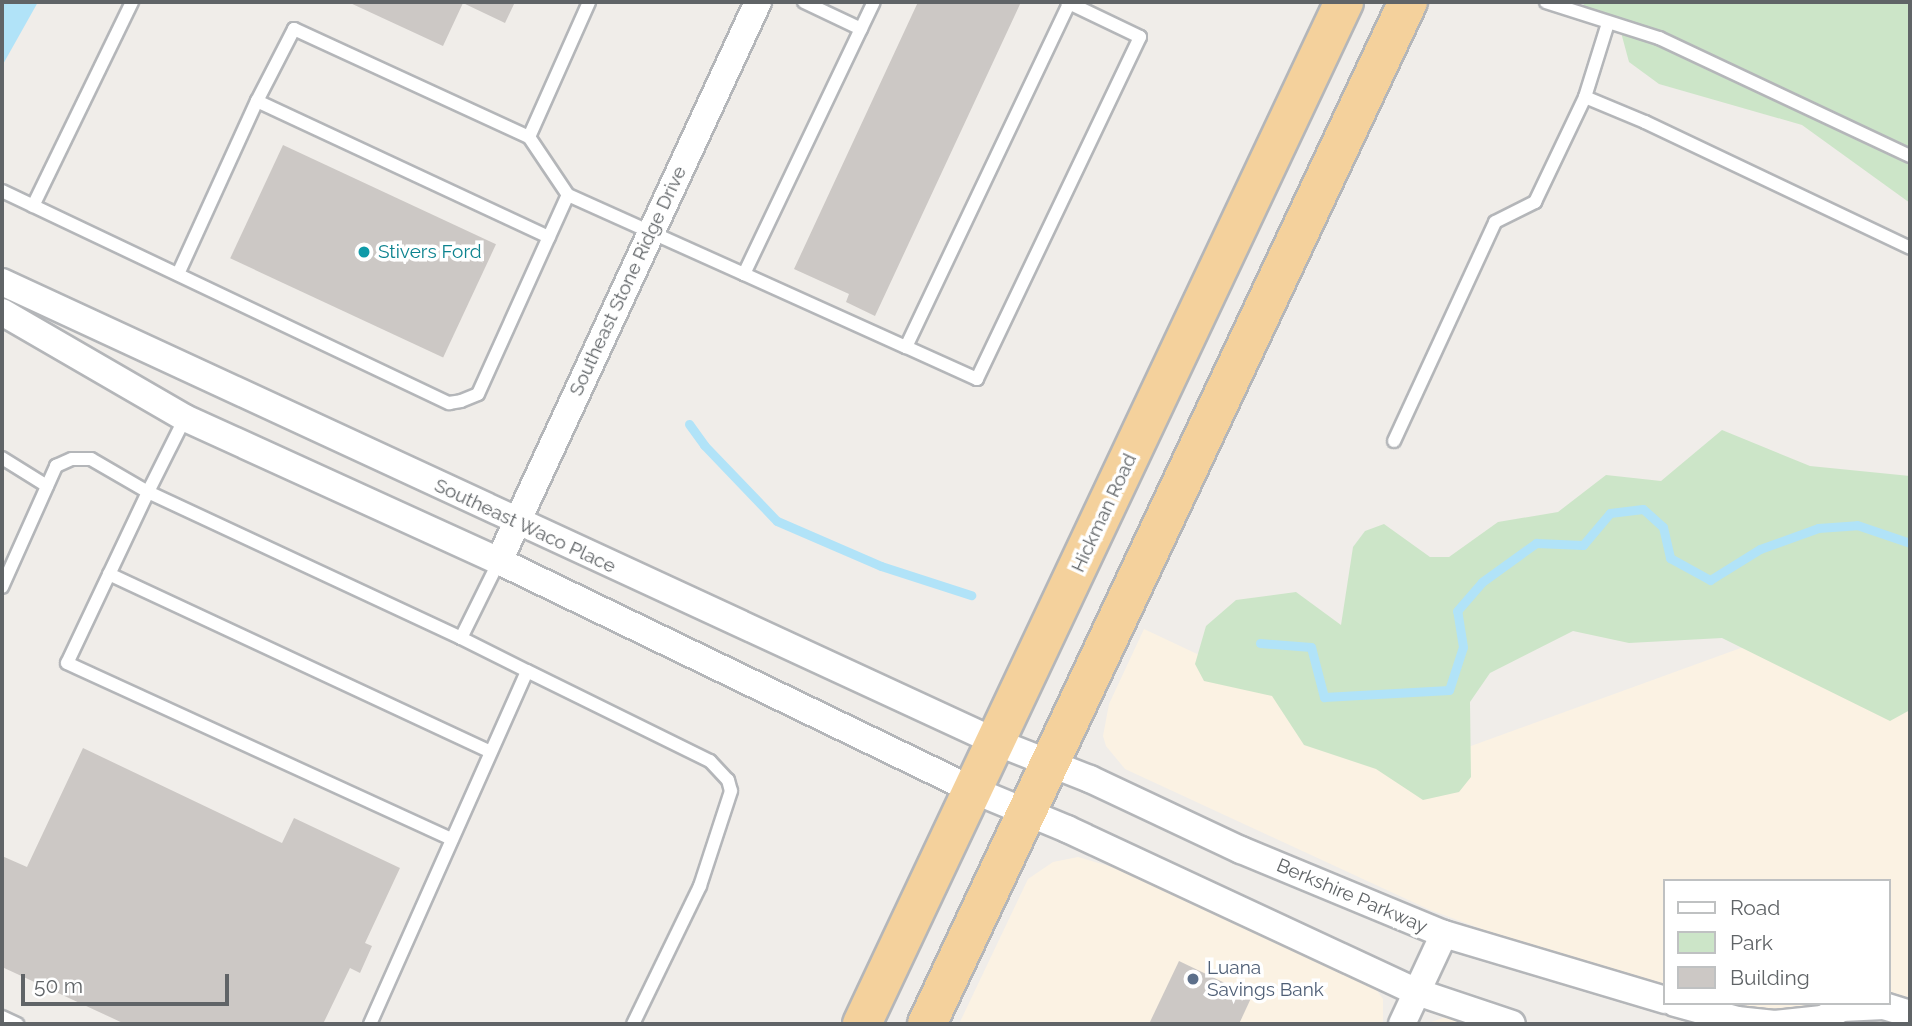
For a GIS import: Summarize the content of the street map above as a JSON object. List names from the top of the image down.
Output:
{
  "streets": {
    "highway": ["Hickman Road"],
    "street": ["Southeast Stone Ridge Drive", "Southeast Waco Place", "Berkshire Parkway"]
  },
  "crossings": [
    ["Southeast Stone Ridge Drive", "Southeast Waco Place"],
    ["Hickman Road", "Southeast Waco Place"],
    ["Hickman Road", "Berkshire Parkway"],
    ["Southeast Waco Place", "Berkshire Parkway"]
  ],
  "places": ["Stivers Ford", "Luana Savings Bank"],
  "legend": ["Road", "Park", "Building"],
  "scale_bar": "50 m"
}
